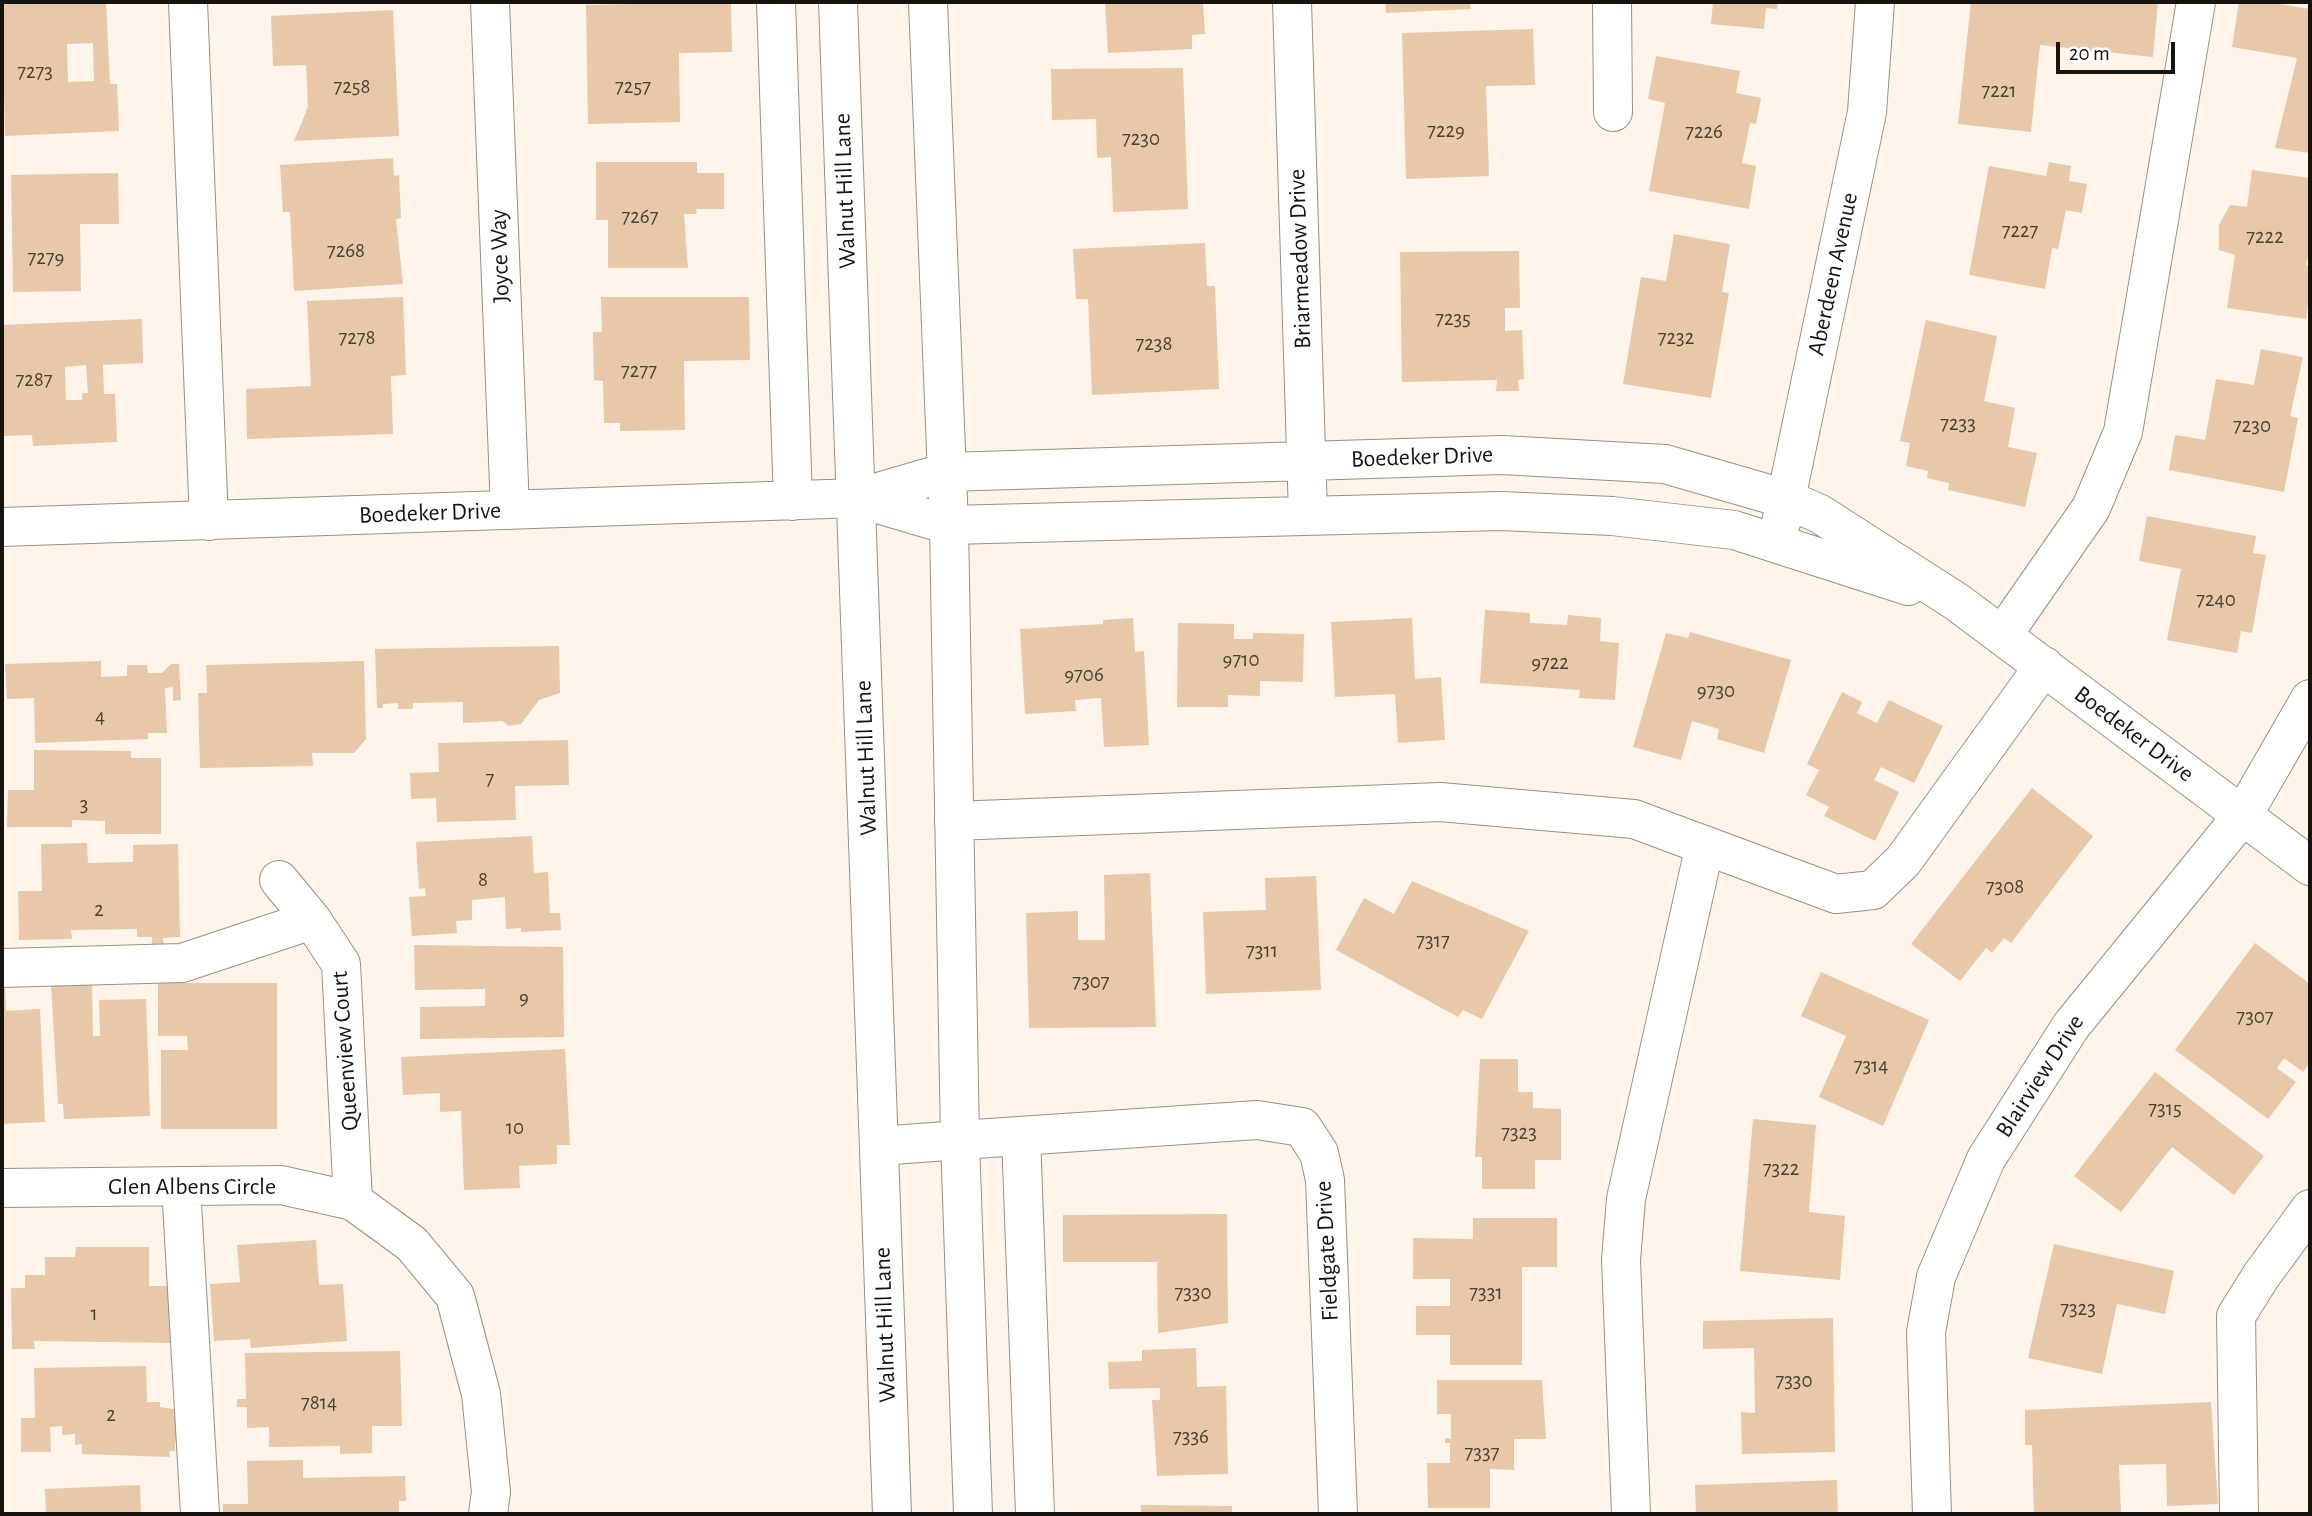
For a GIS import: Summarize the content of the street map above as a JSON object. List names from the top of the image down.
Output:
{
  "streets": {
    "street": [
      "Walnut Hill Lane",
      "Joyce Way",
      "Briarmeadow Drive",
      "Aberdeen Avenue",
      "Boedeker Drive",
      "Queenview Court",
      "Blairview Drive",
      "Glen Albens Circle",
      "Fieldgate Drive"
    ]
  },
  "crossings": [
    ["Walnut Hill Lane", "Boedeker Drive"],
    ["Walnut Hill Lane", "Fieldgate Drive"],
    ["Joyce Way", "Boedeker Drive"],
    ["Briarmeadow Drive", "Boedeker Drive"],
    ["Aberdeen Avenue", "Boedeker Drive"],
    ["Boedeker Drive", "Blairview Drive"],
    ["Queenview Court", "Glen Albens Circle"]
  ],
  "house_numbers": [
    "7273",
    "7258",
    "7257",
    "7221",
    "7229",
    "7226",
    "7230",
    "7267",
    "7227",
    "7222",
    "7268",
    "7279",
    "7235",
    "7278",
    "7232",
    "7238",
    "7277",
    "7287",
    "7233",
    "7230",
    "7240",
    "9710",
    "9722",
    "9706",
    "9730",
    "4",
    "7",
    "3",
    "8",
    "7308",
    "2",
    "7317",
    "7311",
    "7307",
    "9",
    "7307",
    "7314",
    "7315",
    "10",
    "7323",
    "7322",
    "7330",
    "7331",
    "7323",
    "1",
    "7330",
    "7814",
    "2",
    "7336",
    "7337"
  ],
  "scale_bar": "20 m"
}
